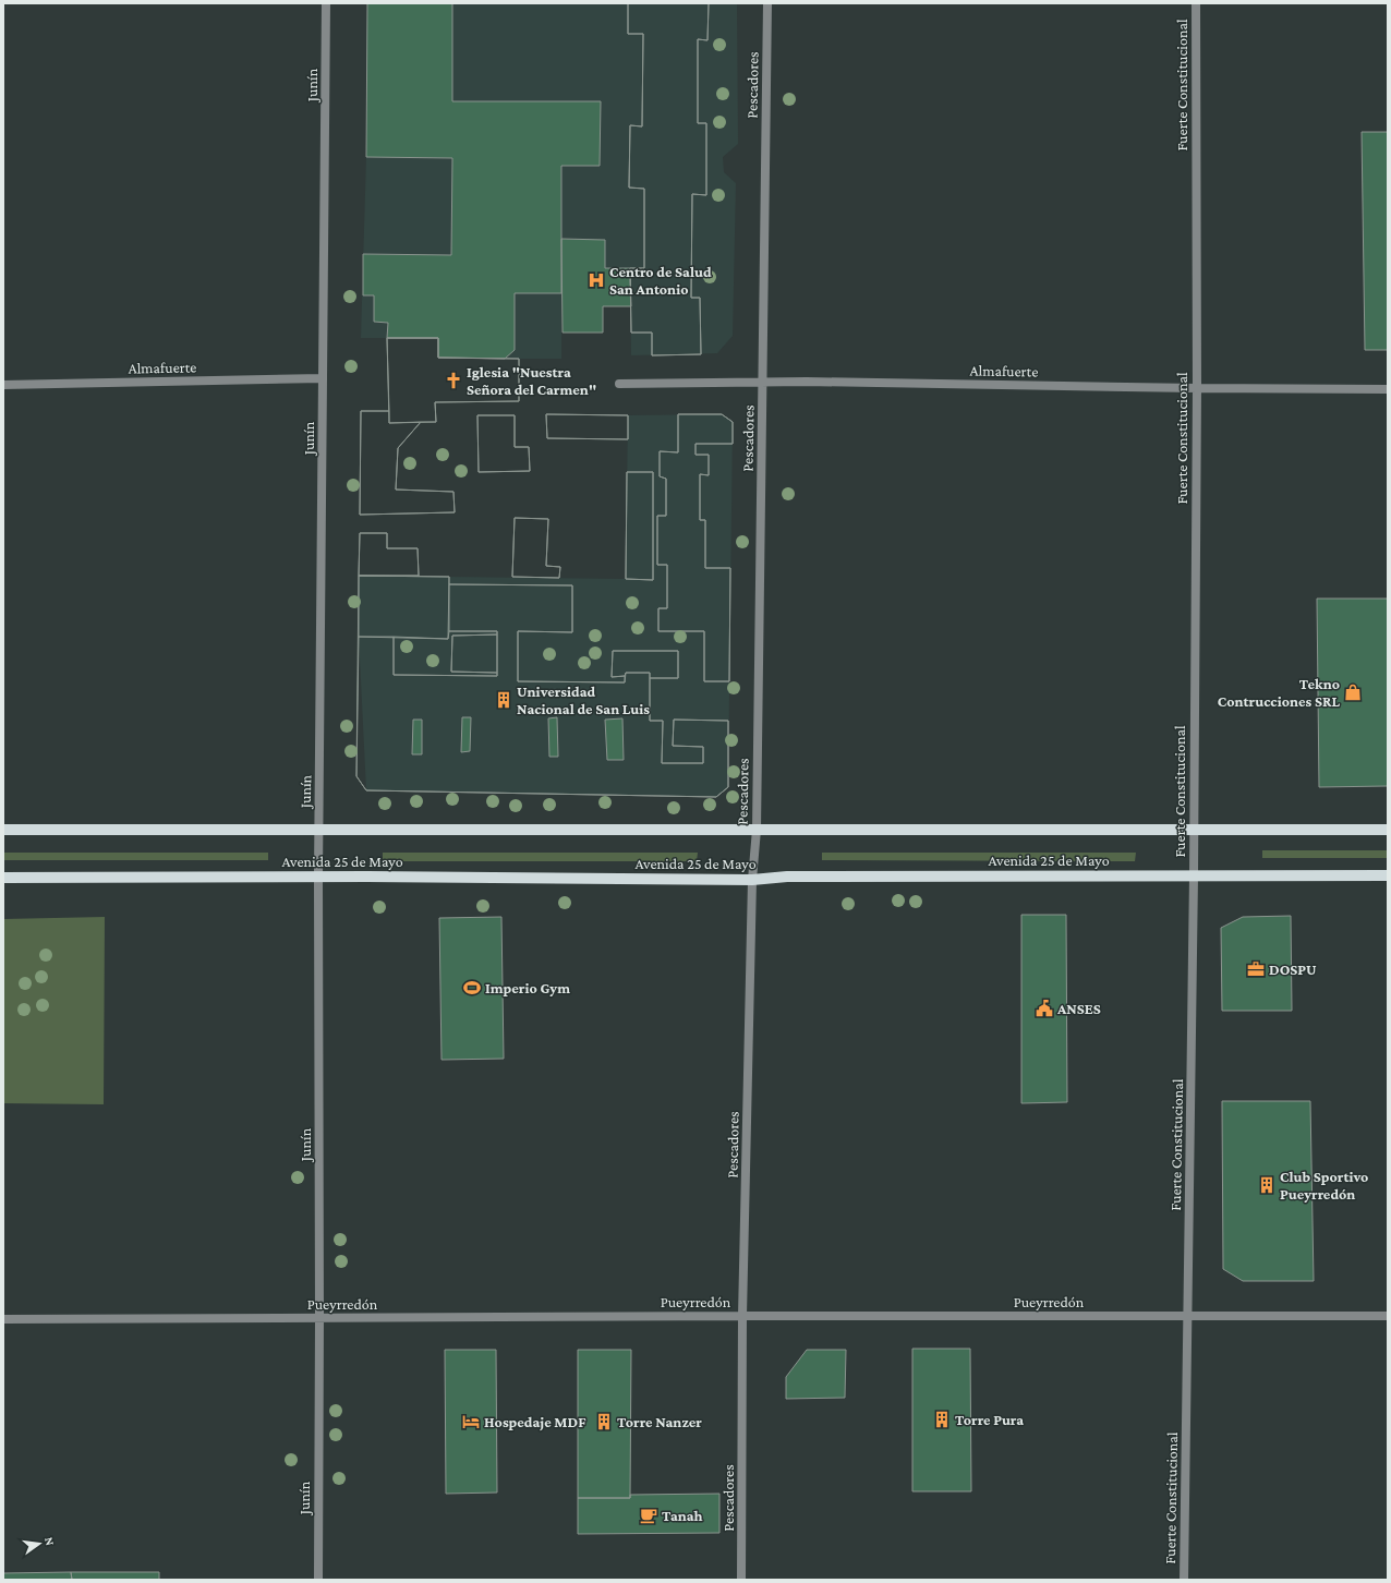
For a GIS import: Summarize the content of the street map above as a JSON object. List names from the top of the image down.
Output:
{
  "streets": {
    "main road": ["Avenida 25 de Mayo"],
    "street": [
      "Junín",
      "Pescadores",
      "Fuerte Constitucional",
      "Almafuerte",
      "Pueyrredón"
    ]
  },
  "crossings": [
    ["Junín", "Almafuerte"],
    ["Junín", "Avenida 25 de Mayo"],
    ["Junín", "Pueyrredón"],
    ["Pescadores", "Almafuerte"],
    ["Pescadores", "Avenida 25 de Mayo"],
    ["Pescadores", "Pueyrredón"],
    ["Fuerte Constitucional", "Almafuerte"],
    ["Fuerte Constitucional", "Avenida 25 de Mayo"],
    ["Fuerte Constitucional", "Pueyrredón"]
  ],
  "places": {
    "hospital": ["Centro de Salud San Antonio"],
    "church": ["Iglesia \"Nuestra Señora del Carmen\""],
    "shop": ["Tekno Contrucciones SRL"],
    "building": [
      "Universidad Nacional de San Luis",
      "Club Sportivo Pueyrredón",
      "Torre Pura",
      "Torre Nanzer"
    ],
    "office": ["DOSPU"],
    "sports": ["Imperio Gym"],
    "public building": ["ANSES"],
    "hotel": ["Hospedaje MDF"],
    "cafe": ["Tanah"]
  },
  "north": "right"
}
